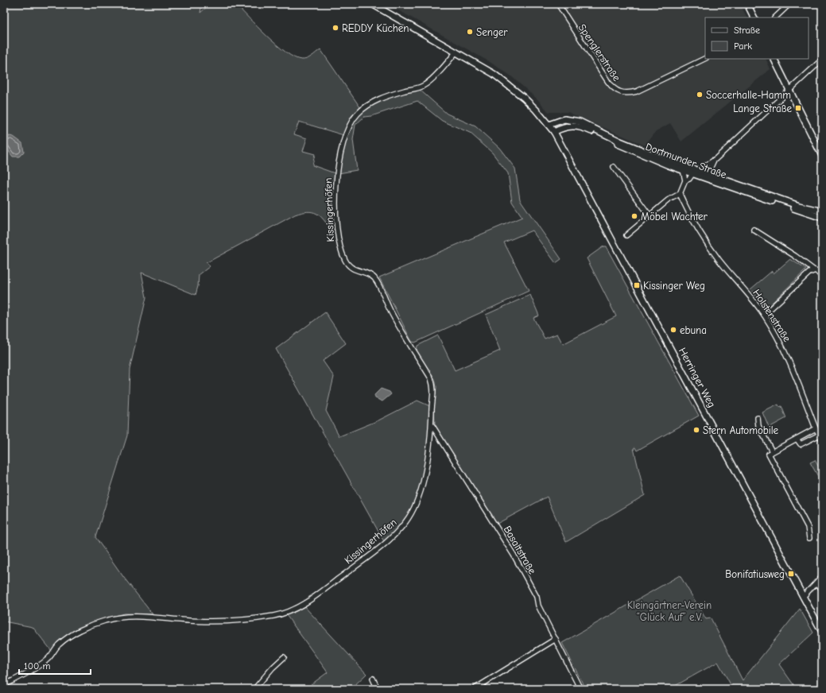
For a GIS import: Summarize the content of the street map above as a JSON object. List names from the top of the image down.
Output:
{
  "streets": {
    "main road": ["Dortmunder Straße", "Herringer Weg"],
    "street": [
      "Spenglerstraße",
      "Kissingerhöfen",
      "Holstenstraße",
      "Basaltstraße"
    ]
  },
  "crossings": [
    ["Dortmunder Straße", "Herringer Weg"],
    ["Kissingerhöfen", "Basaltstraße"]
  ],
  "parks": ["Kleingärtner-Verein “Glück Auf” e.V."],
  "places": {
    "other": [
      "REDDY Küchen",
      "Senger",
      "Soccerhalle-Hamm",
      "Möbel Wachter",
      "ebuna",
      "Stern Automobile"
    ],
    "transit": ["Lange Straße", "Kissinger Weg", "Bonifatiusweg"]
  },
  "legend": ["Straße", "Park"],
  "scale_bar": "100 m"
}
